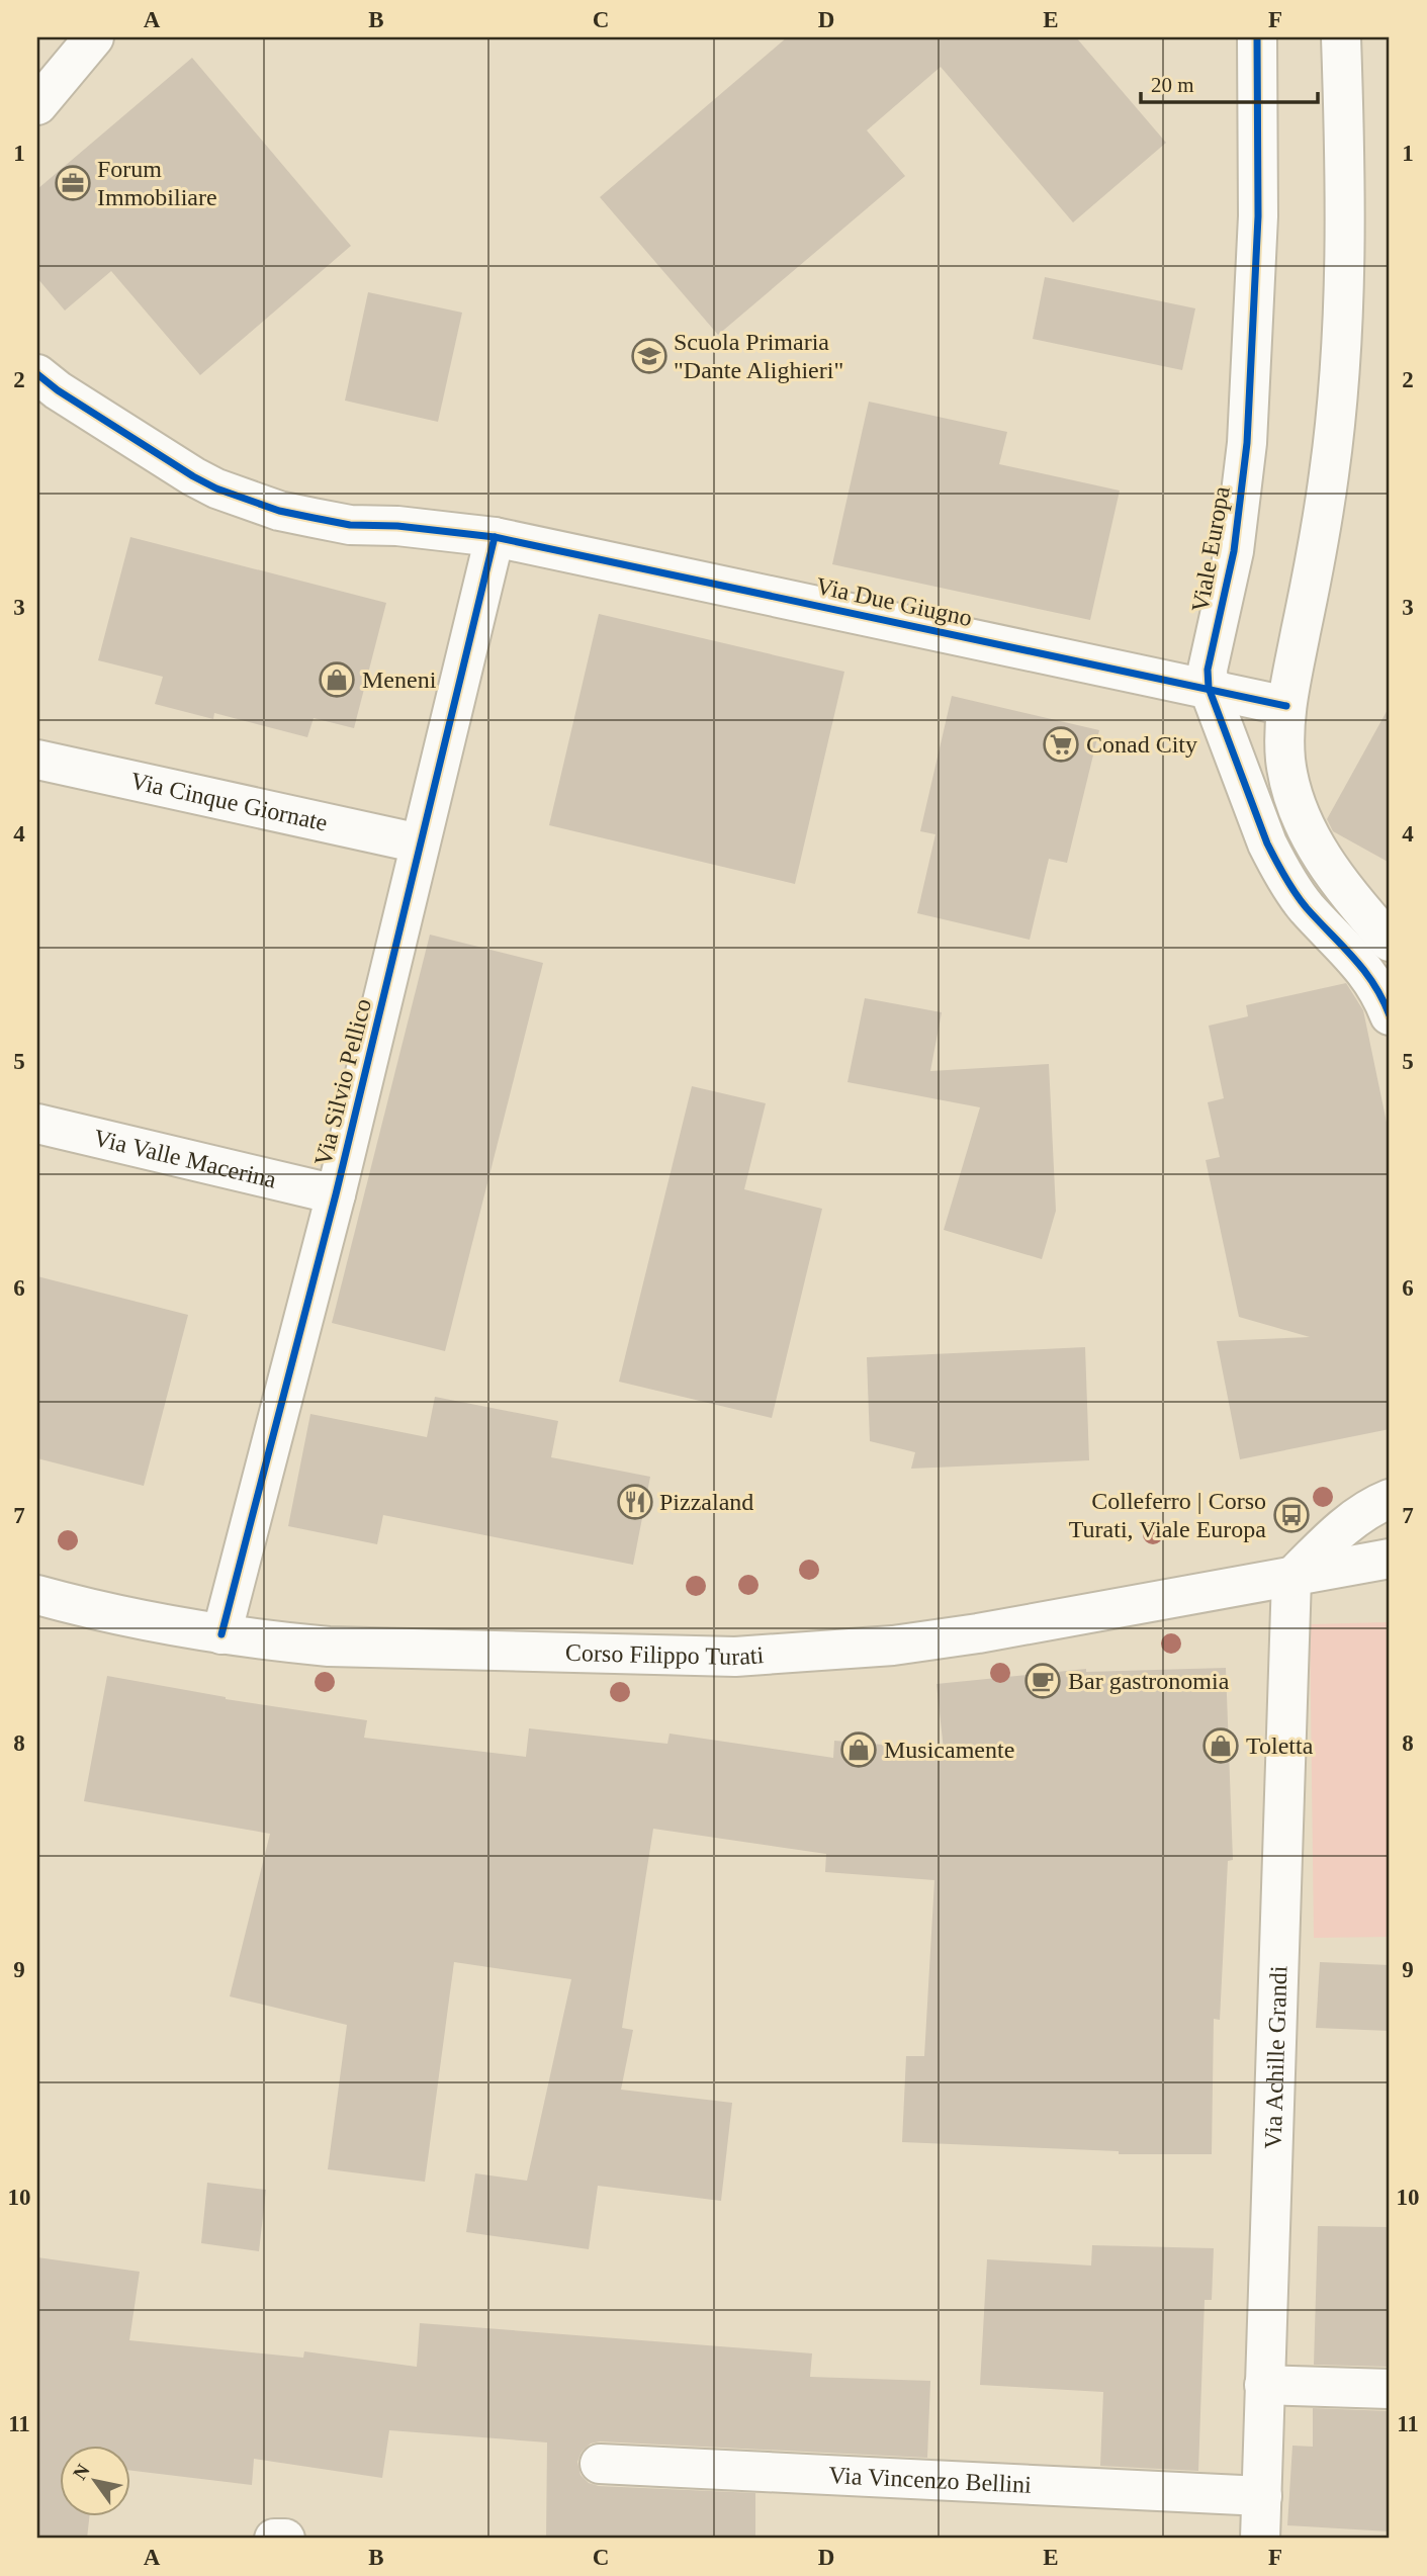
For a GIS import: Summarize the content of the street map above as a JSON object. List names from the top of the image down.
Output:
{
  "streets": {
    "street": [
      "Viale Europa",
      "Via Due Giugno",
      "Via Cinque Giornate",
      "Via Silvio Pellico",
      "Via Valle Macerina",
      "Corso Filippo Turati",
      "Via Achille Grandi",
      "Via Vincenzo Bellini"
    ]
  },
  "crossings": [
    ["Viale Europa", "Via Due Giugno"],
    ["Via Due Giugno", "Via Silvio Pellico"],
    ["Via Cinque Giornate", "Via Silvio Pellico"],
    ["Via Silvio Pellico", "Via Valle Macerina"],
    ["Via Silvio Pellico", "Corso Filippo Turati"],
    ["Corso Filippo Turati", "Via Achille Grandi"],
    ["Via Achille Grandi", "Via Vincenzo Bellini"]
  ],
  "places": {
    "office": ["Forum Immobiliare"],
    "school or university": ["Scuola Primaria \"Dante Alighieri\""],
    "shop": ["Meneni", "Toletta", "Musicamente"],
    "supermarket": ["Conad City"],
    "restaurant": ["Pizzaland"],
    "bus stop": ["Colleferro | Corso Turati, Viale Europa"],
    "cafe": ["Bar gastronomia"]
  },
  "scale_bar": "20 m",
  "north": "top left",
  "grid": {
    "columns": [
      "A",
      "B",
      "C",
      "D",
      "E",
      "F"
    ],
    "rows": [
      "1",
      "2",
      "3",
      "4",
      "5",
      "6",
      "7",
      "8",
      "9",
      "10",
      "11"
    ]
  }
}
